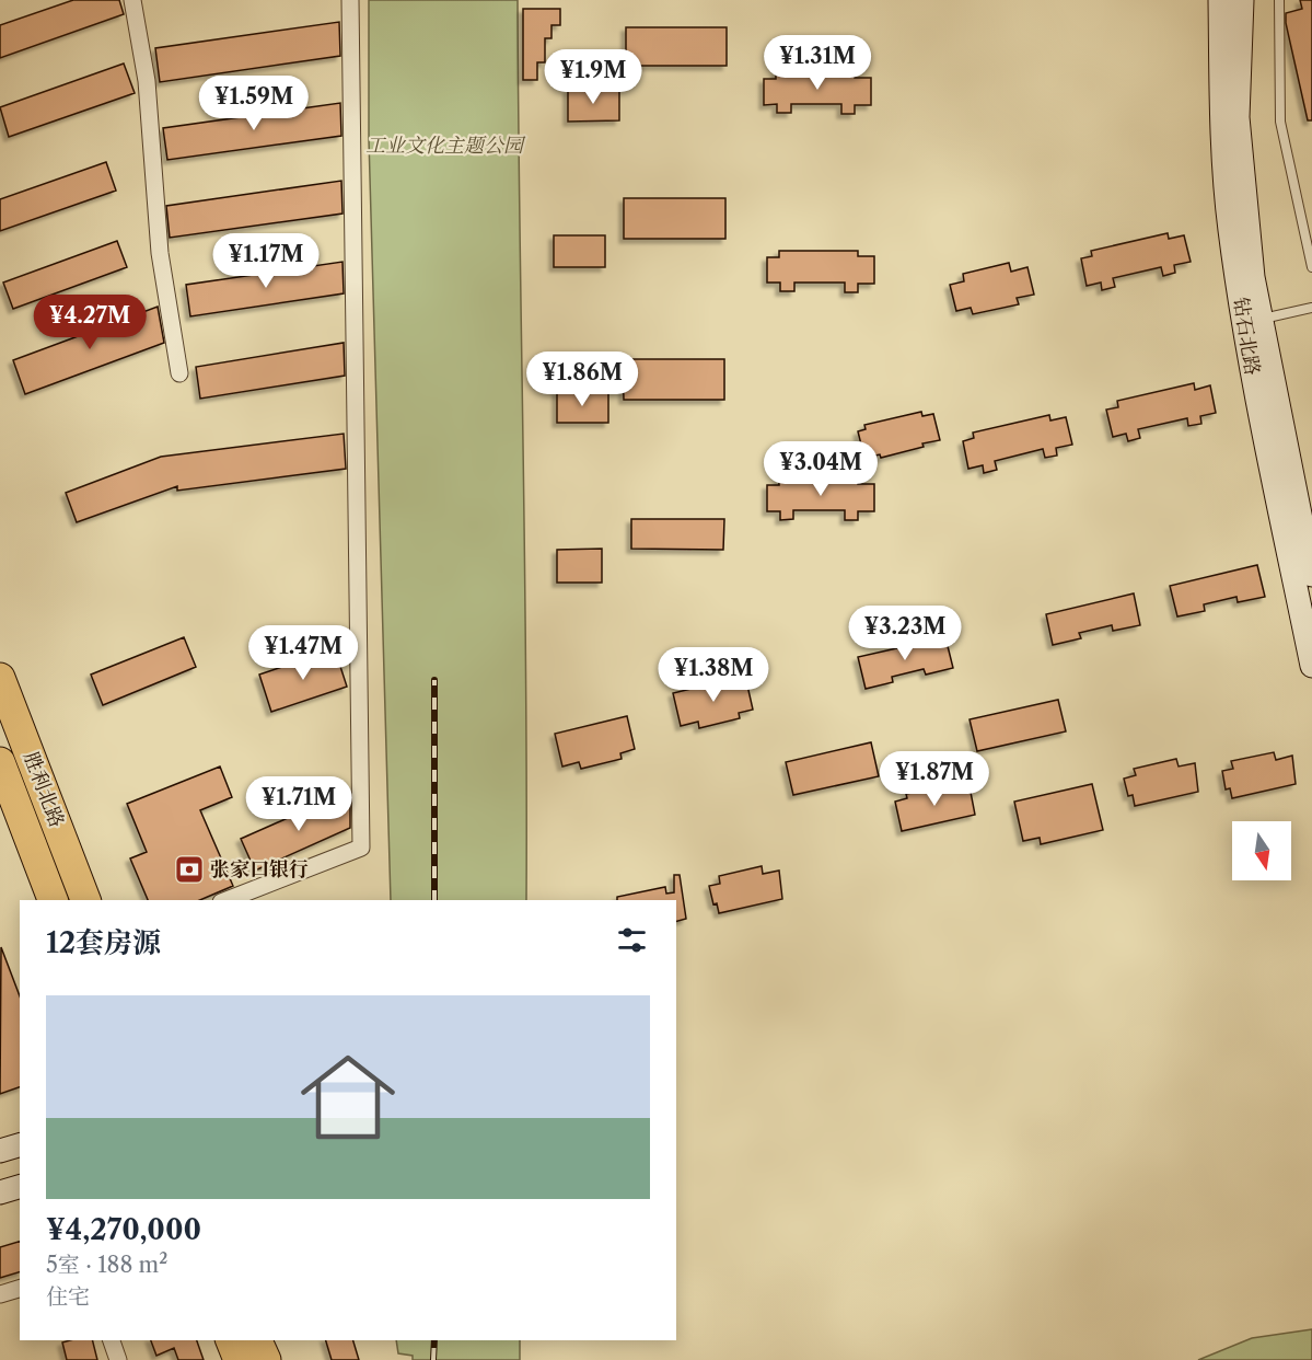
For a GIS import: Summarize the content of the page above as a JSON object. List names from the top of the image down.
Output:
{
  "streets": {
    "highway": ["胜利北路"],
    "main road": ["钻石北路"]
  },
  "parks": ["工业文化主题公园"],
  "places": {
    "bank": ["张家口银行"]
  },
  "north": "bottom",
  "page": {
    "price": [
      "¥1.31M",
      "¥1.9M",
      "¥1.59M",
      "¥1.17M",
      "¥4.27M",
      "¥1.86M",
      "¥3.04M",
      "¥3.23M",
      "¥1.47M",
      "¥1.38M",
      "¥1.87M",
      "¥1.71M"
    ],
    "heading": "12套房源",
    "list": [
      {
        "name": "¥4,270,000",
        "note": "5室 · 188 m² · 住宅"
      }
    ]
  }
}
